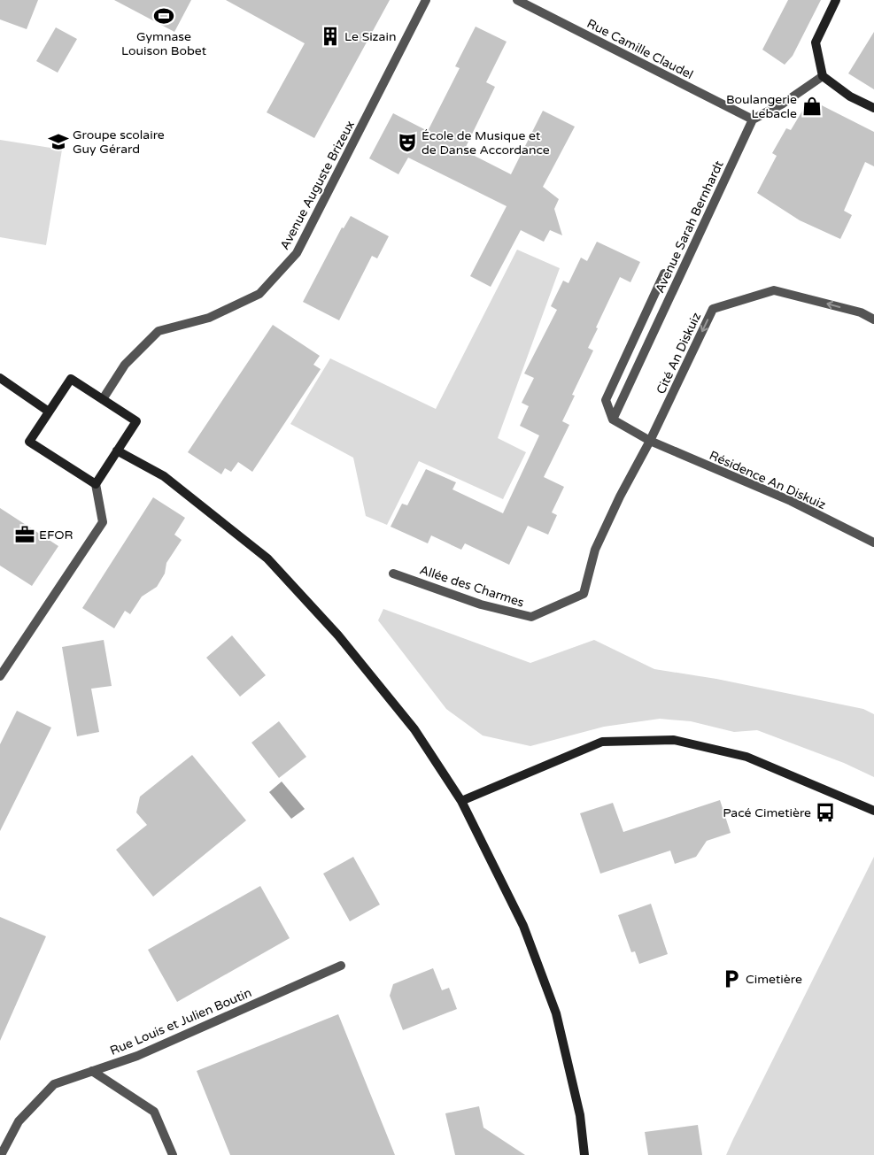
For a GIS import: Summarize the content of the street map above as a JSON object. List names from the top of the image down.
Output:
{
  "streets": {
    "street": [
      "Rue Camille Claudel",
      "Avenue Auguste Brizeux",
      "Avenue Sarah Bernhardt",
      "Cité An Diskuiz",
      "Résidence An Diskuiz",
      "Allée des Charmes",
      "Rue Louis et Julien Boutin"
    ]
  },
  "crossings": [
    ["Rue Camille Claudel", "Avenue Sarah Bernhardt"],
    ["Avenue Sarah Bernhardt", "Résidence An Diskuiz"],
    ["Cité An Diskuiz", "Résidence An Diskuiz"],
    ["Cité An Diskuiz", "Allée des Charmes"],
    ["Résidence An Diskuiz", "Allée des Charmes"]
  ],
  "one_way": ["Cité An Diskuiz"],
  "places": {
    "sports": ["Gymnase Louison Bobet"],
    "building": ["Le Sizain"],
    "shop": ["Boulangerie Lebacle"],
    "school or university": ["Groupe scolaire Guy Gérard"],
    "theatre": ["École de Musique et de Danse Accordance"],
    "office": ["EFOR"],
    "bus stop": ["Pacé Cimetière"],
    "parking": ["Cimetière"]
  }
}
